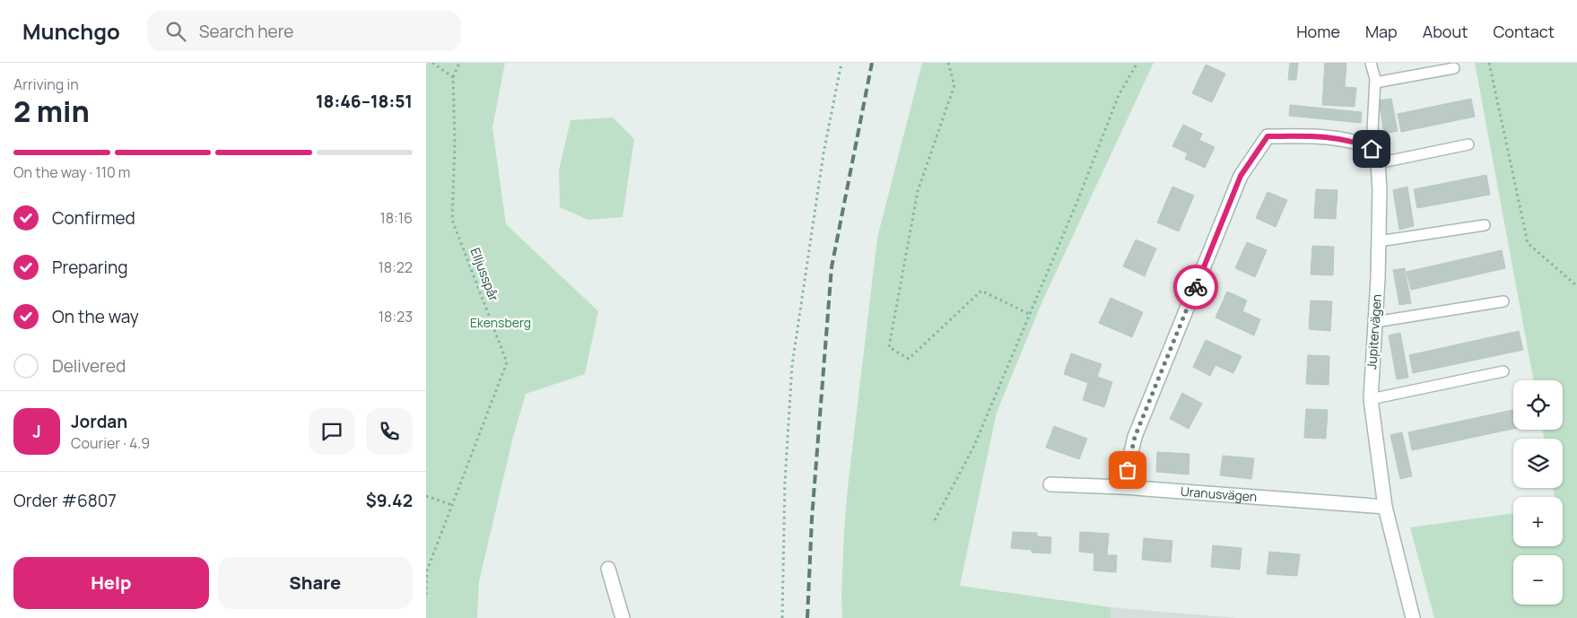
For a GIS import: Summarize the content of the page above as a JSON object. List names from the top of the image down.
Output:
{
  "streets": {
    "street": ["Jupitervägen", "Uranusvägen"],
    "path": ["Elljusspår"]
  },
  "crossings": [
    ["Jupitervägen", "Uranusvägen"]
  ],
  "parks": ["Ekensberg"],
  "page": {
    "header": "Munchgo",
    "search": "Search here",
    "nav": [
      "Home",
      "Map",
      "About",
      "Contact"
    ],
    "heading": ["2 min", "Arriving in", "18:46–18:51"],
    "panel": [
      "Jordan",
      "Courier · 4.9",
      "Order #6807",
      "$9.42"
    ],
    "bar": "On the way · 110 m",
    "list": [
      ["Confirmed", "18:16"],
      ["Preparing", "18:22"],
      ["On the way", "18:23"],
      "Delivered"
    ],
    "map_buttons": ["+", "−"],
    "round": "J",
    "buttons": ["Help", "Share"]
  }
}
